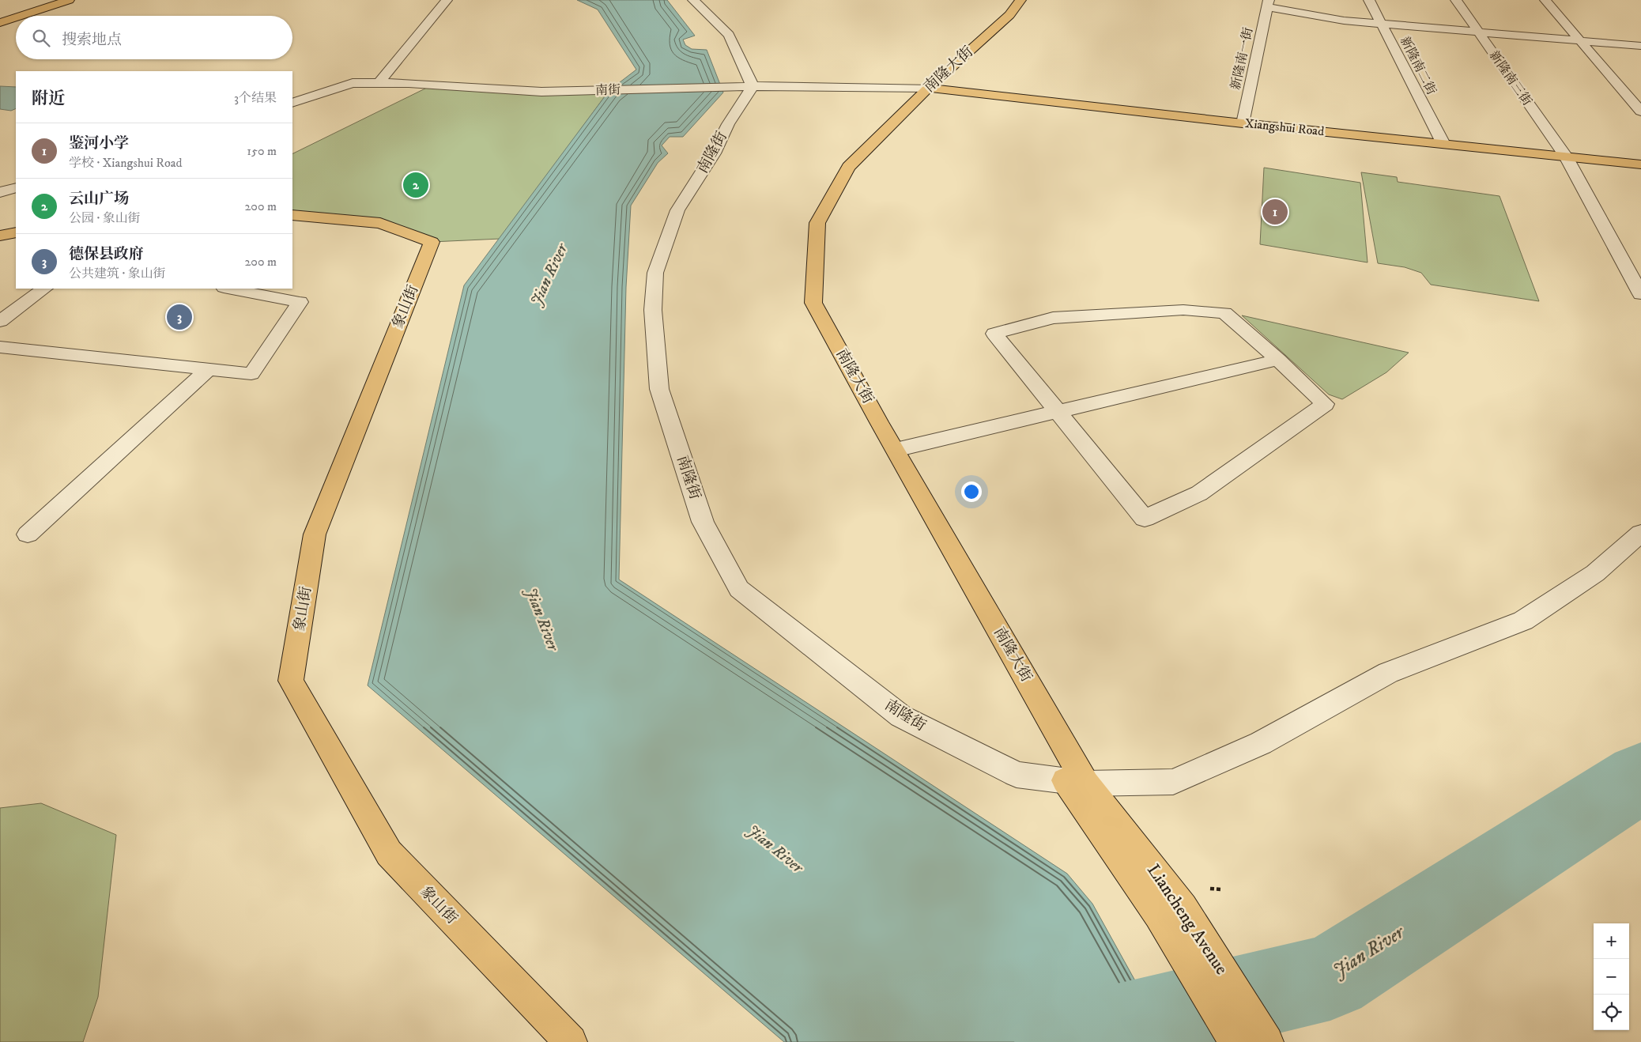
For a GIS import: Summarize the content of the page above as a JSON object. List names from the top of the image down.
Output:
{
  "streets": {
    "main road": [
      "南隆大街",
      "Xiangshui Road",
      "象山街",
      "Liancheng Avenue"
    ],
    "street": [
      "新隆南一街",
      "新隆南二街",
      "新隆南三街",
      "南街",
      "南隆街"
    ]
  },
  "crossings": [
    ["新隆南一街", "Xiangshui Road"],
    ["新隆南二街", "Xiangshui Road"],
    ["南隆大街", "南街"],
    ["南隆大街", "Xiangshui Road"],
    ["南隆大街", "南隆街"],
    ["南隆大街", "Liancheng Avenue"],
    ["新隆南三街", "Xiangshui Road"],
    ["南街", "Xiangshui Road"],
    ["南街", "南隆街"],
    ["南隆街", "Liancheng Avenue"]
  ],
  "water": ["Jian River"],
  "page": {
    "search": "搜索地点",
    "heading": ["附近", "3个结果"],
    "list": [
      {
        "mark": "1",
        "name": "鉴河小学",
        "note": "学校 · Xiangshui Road",
        "value": "150 m"
      },
      {
        "mark": "2",
        "name": "云山广场",
        "note": "公园 · 象山街",
        "value": "200 m"
      },
      {
        "mark": "3",
        "name": "德保县政府",
        "note": "公共建筑 · 象山街",
        "value": "200 m"
      }
    ],
    "pins": ["2", "1", "3"],
    "map_buttons": ["+", "−"]
  }
}
